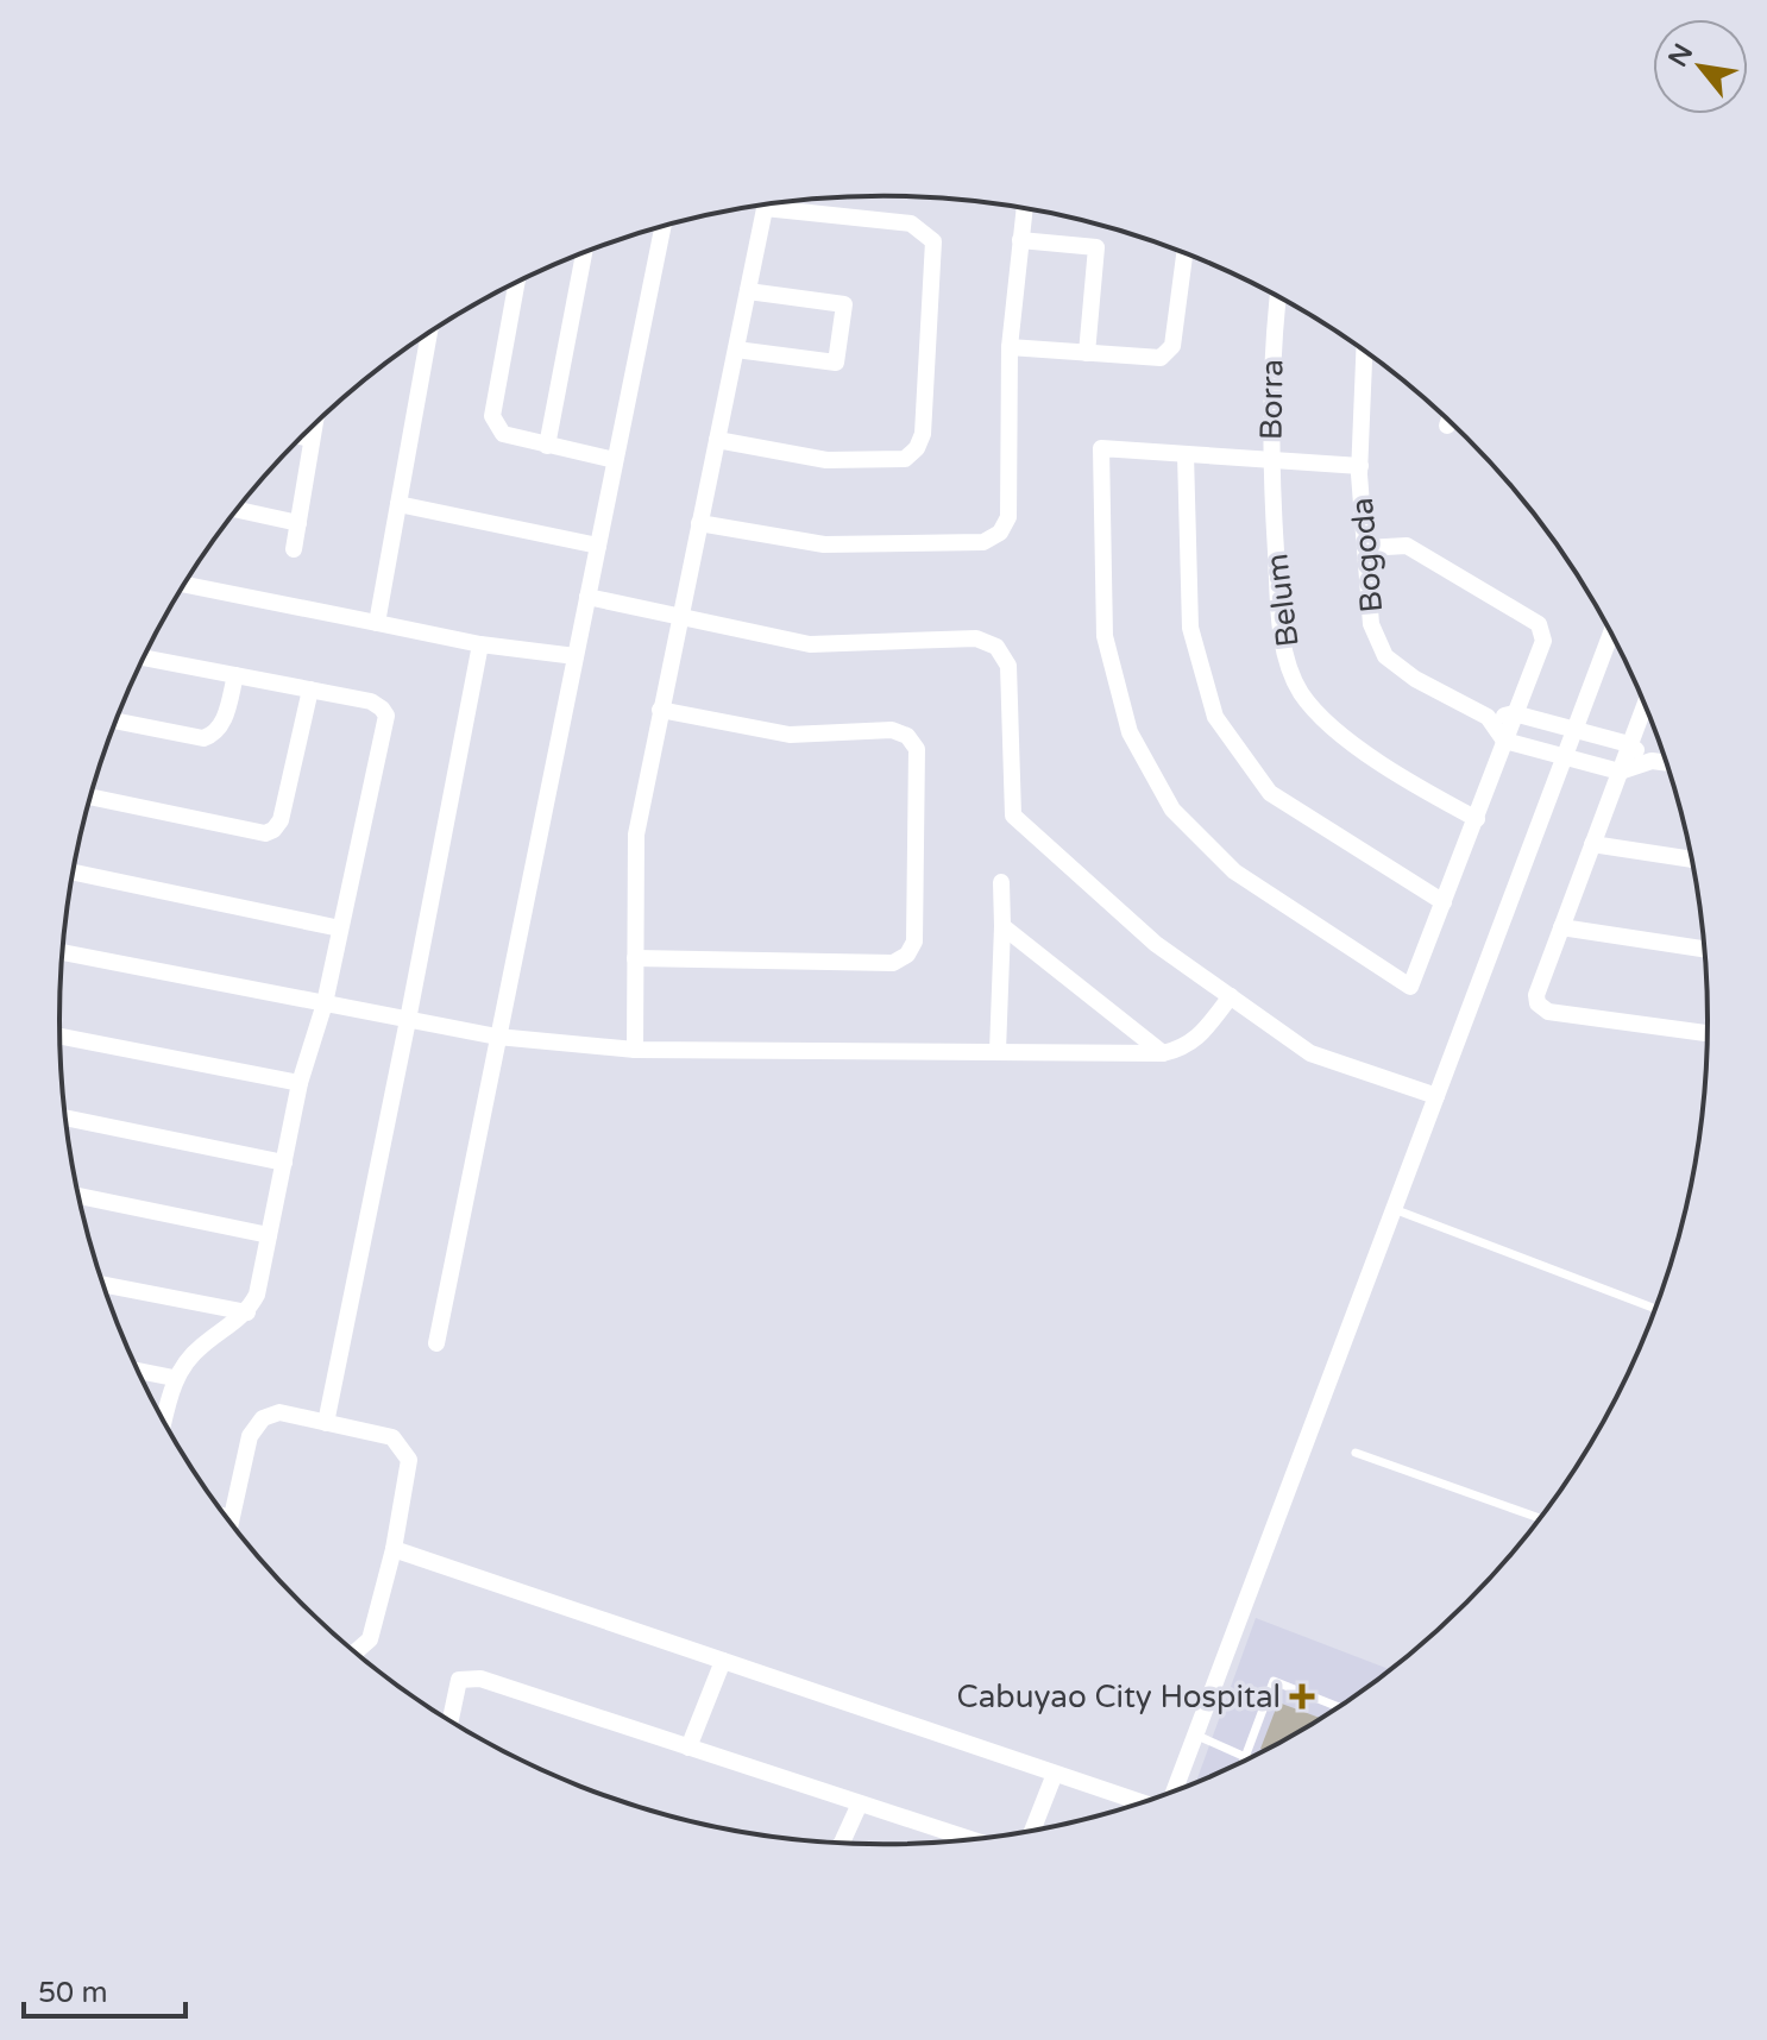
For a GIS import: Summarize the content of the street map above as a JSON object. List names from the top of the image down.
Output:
{
  "streets": {
    "street": ["Borra", "Bogoda", "Belum"]
  },
  "crossings": [
    ["Borra", "Belum"]
  ],
  "places": {
    "health": ["Cabuyao City Hospital"]
  },
  "scale_bar": "50 m",
  "north": "top left"
}
